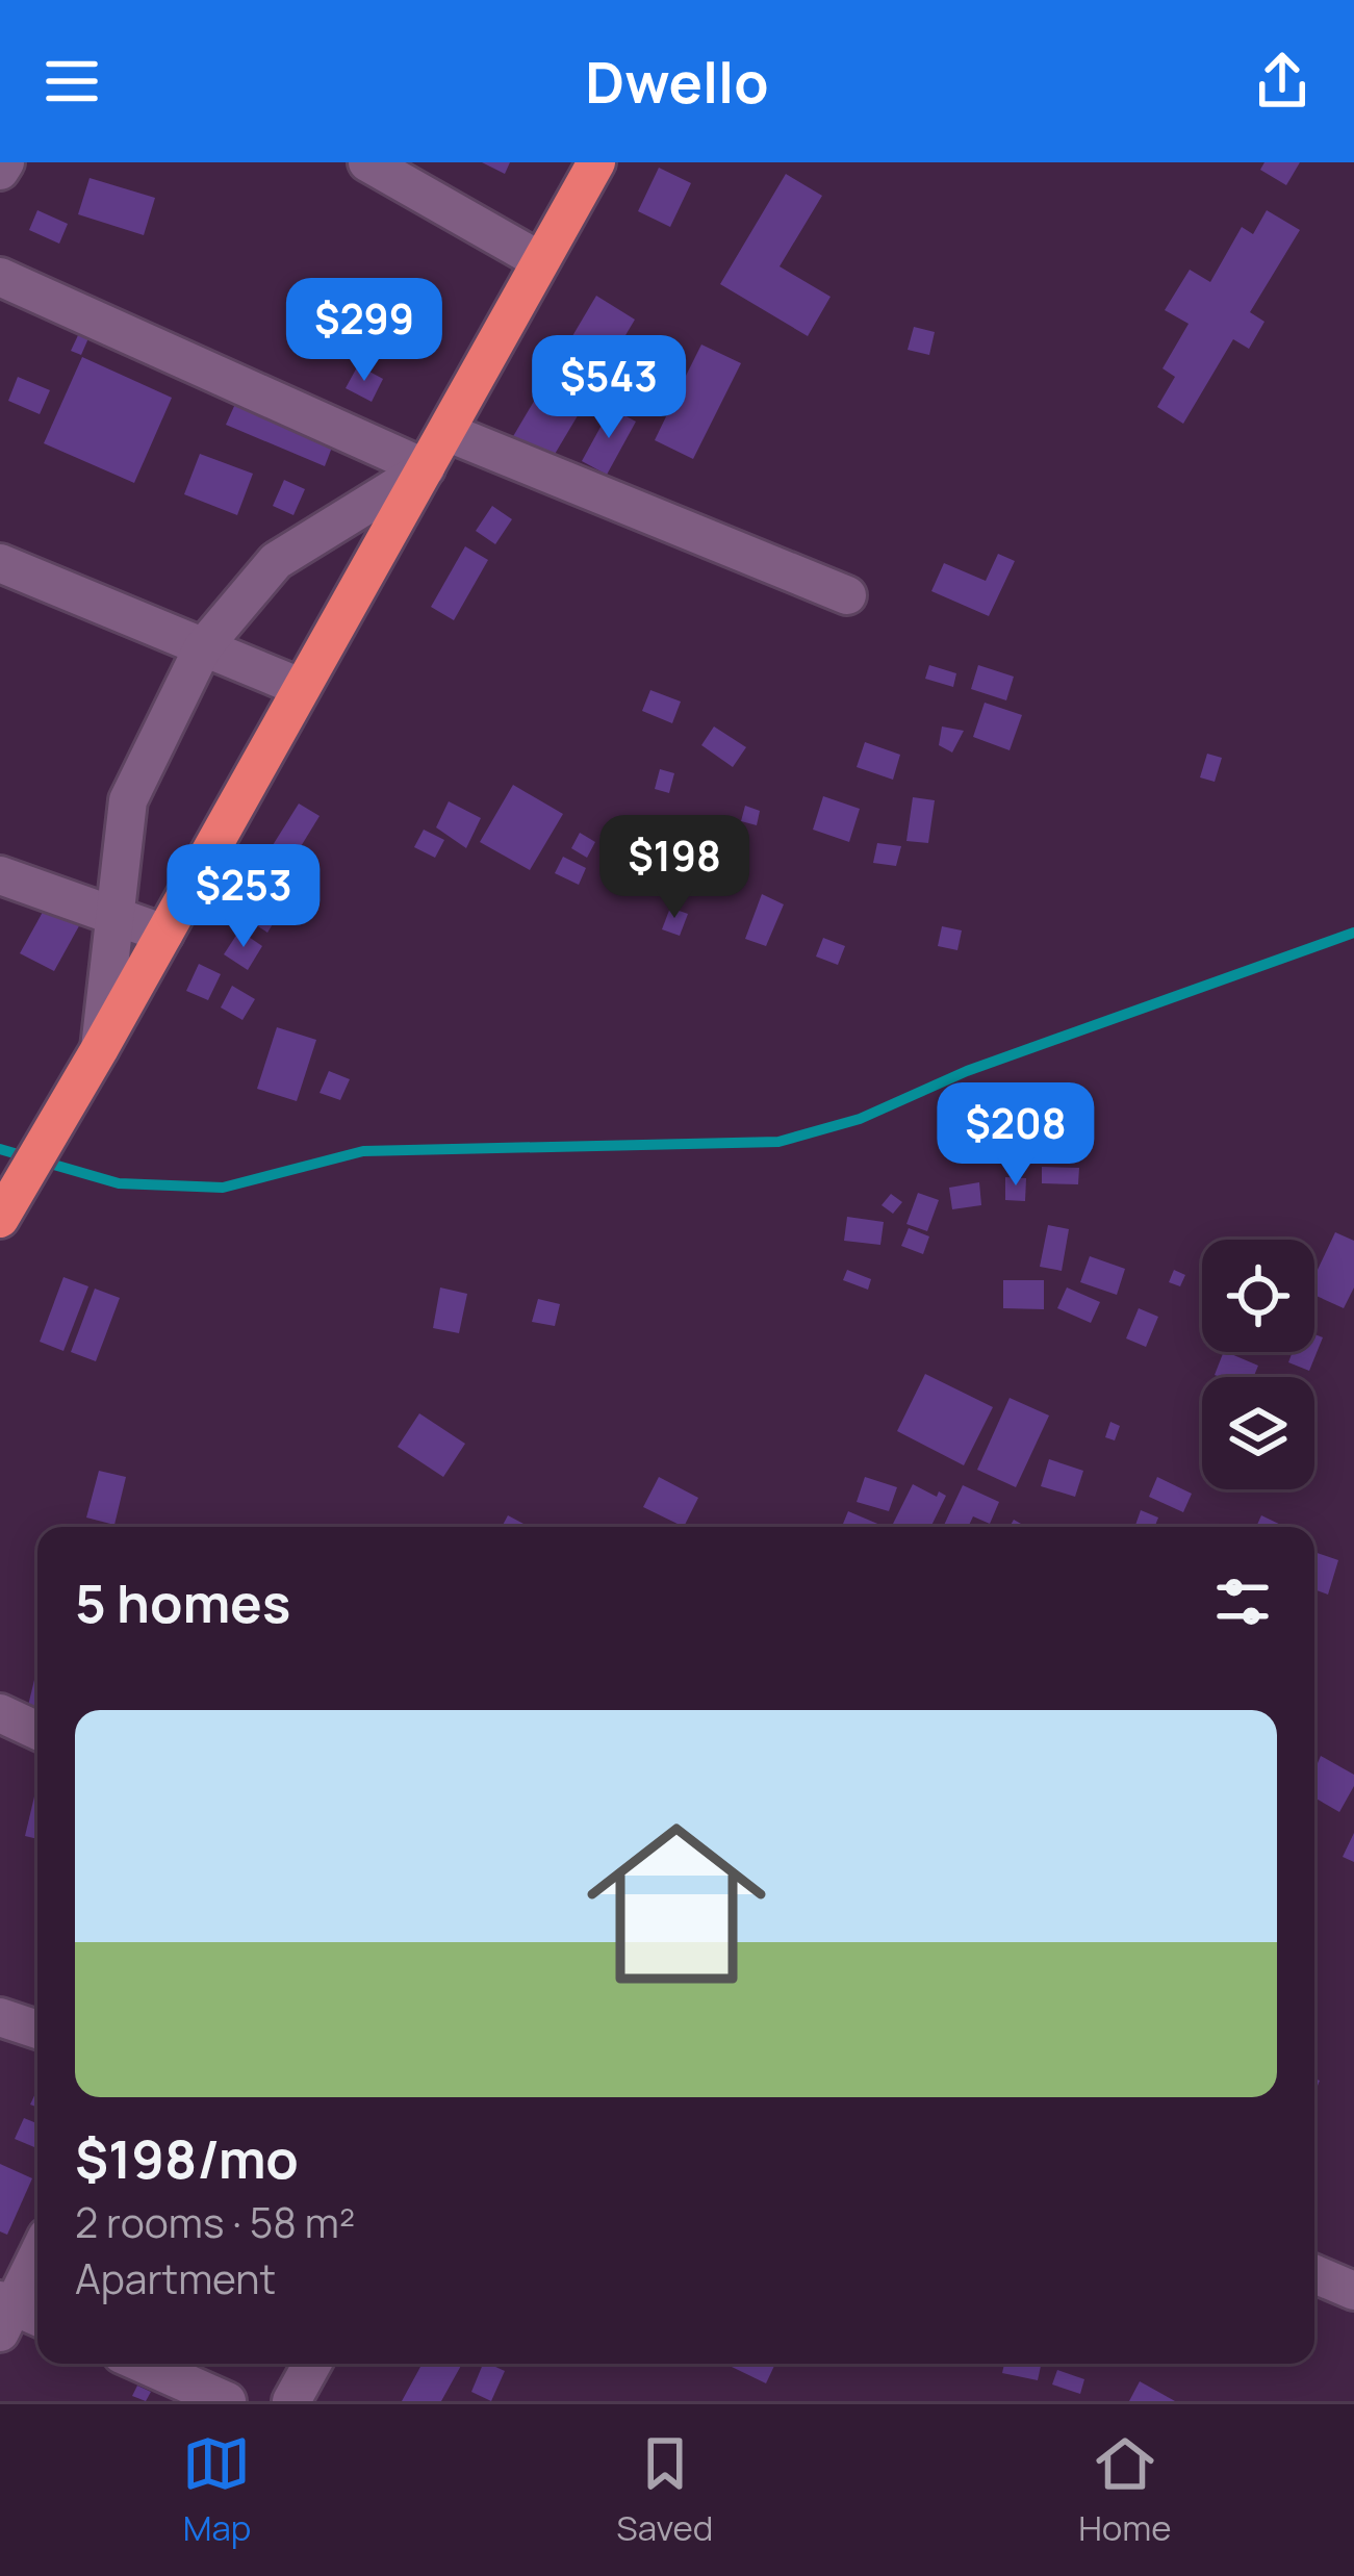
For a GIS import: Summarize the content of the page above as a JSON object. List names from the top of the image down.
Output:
{
  "page": {
    "header": "Dwello",
    "price": [
      "$299",
      "$543",
      "$198",
      "$253",
      "$208"
    ],
    "heading": "5 homes",
    "list": [
      {
        "name": "$198/mo",
        "note": "2 rooms · 58 m² · Apartment"
      }
    ],
    "tabs": ["Map", "Saved", "Home"]
  }
}
